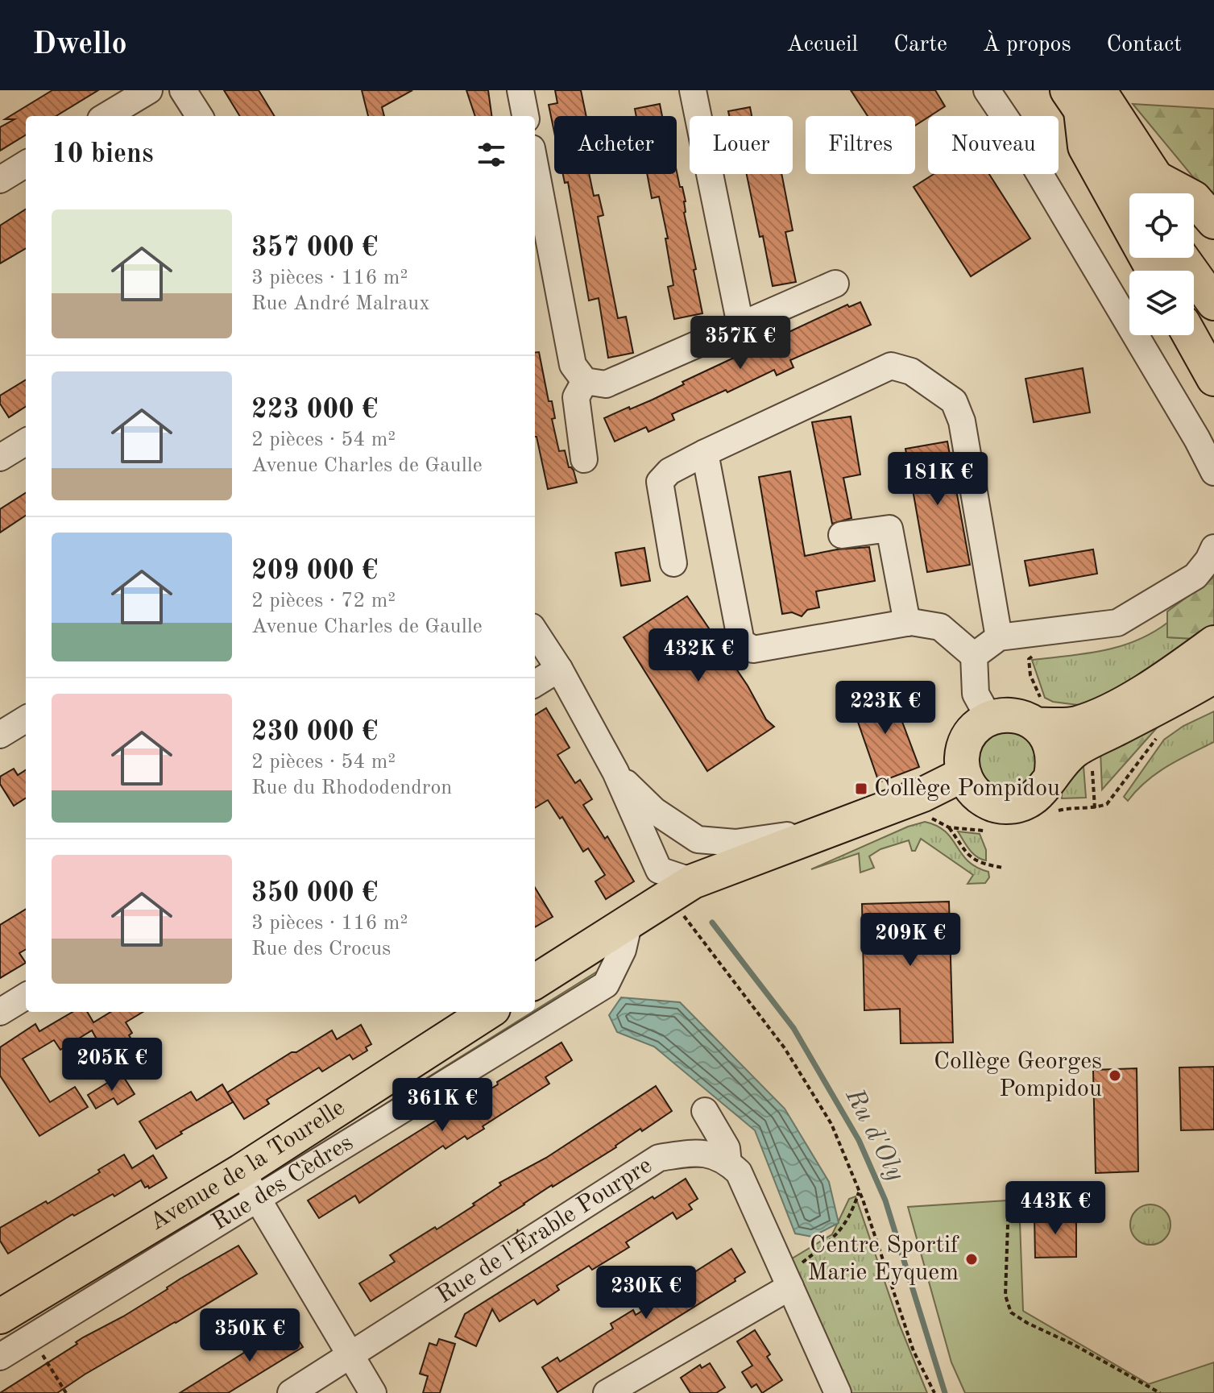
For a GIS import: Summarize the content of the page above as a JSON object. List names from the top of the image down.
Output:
{
  "streets": {
    "main road": ["Avenue de la Tourelle"],
    "street": ["Rue des Cèdres", "Rue de l'Érable Pourpre"]
  },
  "crossings": [
    ["Avenue de la Tourelle", "Rue des Cèdres"]
  ],
  "water": ["Ru d'Oly"],
  "places": {
    "transit": ["Collège Pompidou"],
    "other": ["Collège Georges Pompidou", "Centre Sportif Marie Eyquem"]
  },
  "page": {
    "header": "Dwello",
    "nav": [
      "Accueil",
      "Carte",
      "À propos",
      "Contact"
    ],
    "chip": [
      "Acheter",
      "Louer",
      "Filtres",
      "Nouveau"
    ],
    "heading": "10 biens",
    "list": [
      {
        "name": "357 000 €",
        "note": "3 pièces · 116 m² · Rue André Malraux"
      },
      {
        "name": "223 000 €",
        "note": "2 pièces · 54 m² · Avenue Charles de Gaulle"
      },
      {
        "name": "209 000 €",
        "note": "2 pièces · 72 m² · Avenue Charles de Gaulle"
      },
      {
        "name": "230 000 €",
        "note": "2 pièces · 54 m² · Rue du Rhododendron"
      },
      {
        "name": "350 000 €",
        "note": "3 pièces · 116 m² · Rue des Crocus"
      }
    ],
    "price": [
      "357K €",
      "181K €",
      "432K €",
      "223K €",
      "209K €",
      "205K €",
      "361K €",
      "443K €",
      "230K €",
      "350K €"
    ]
  }
}
